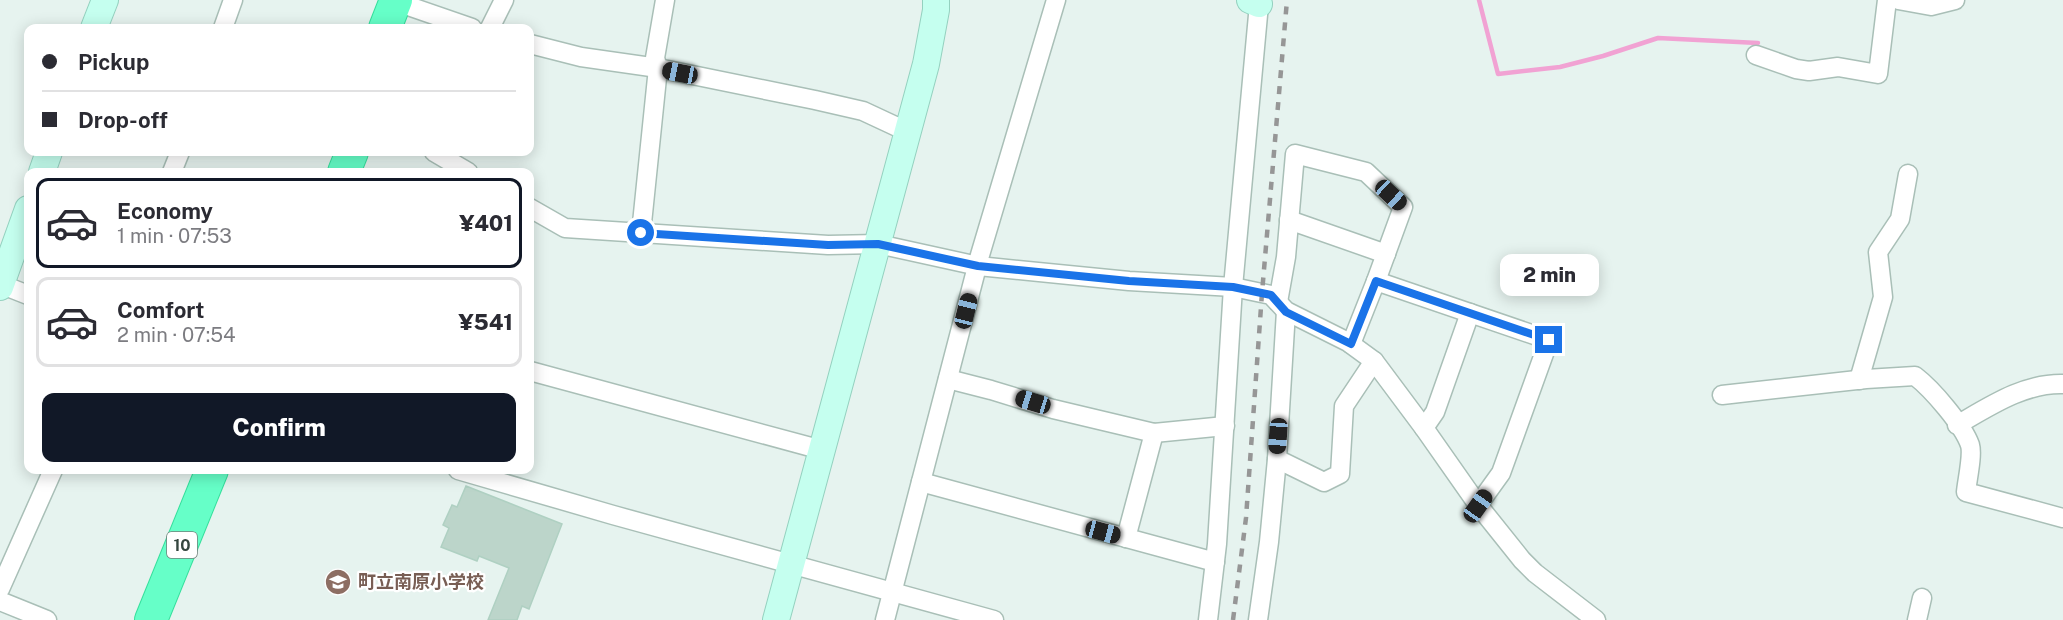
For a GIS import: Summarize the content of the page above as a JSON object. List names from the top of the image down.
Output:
{
  "streets": {
    "highway": ["10"]
  },
  "places": {
    "school or university": ["町立南原小学校"]
  },
  "page": {
    "banner": ["Pickup", "Drop-off"],
    "list": [
      {
        "name": "Economy",
        "note": "1 min · 07:53",
        "value": "¥401"
      },
      {
        "name": "Comfort",
        "note": "2 min · 07:54",
        "value": "¥541"
      }
    ],
    "bubble": "2 min",
    "buttons": "Confirm"
  }
}
